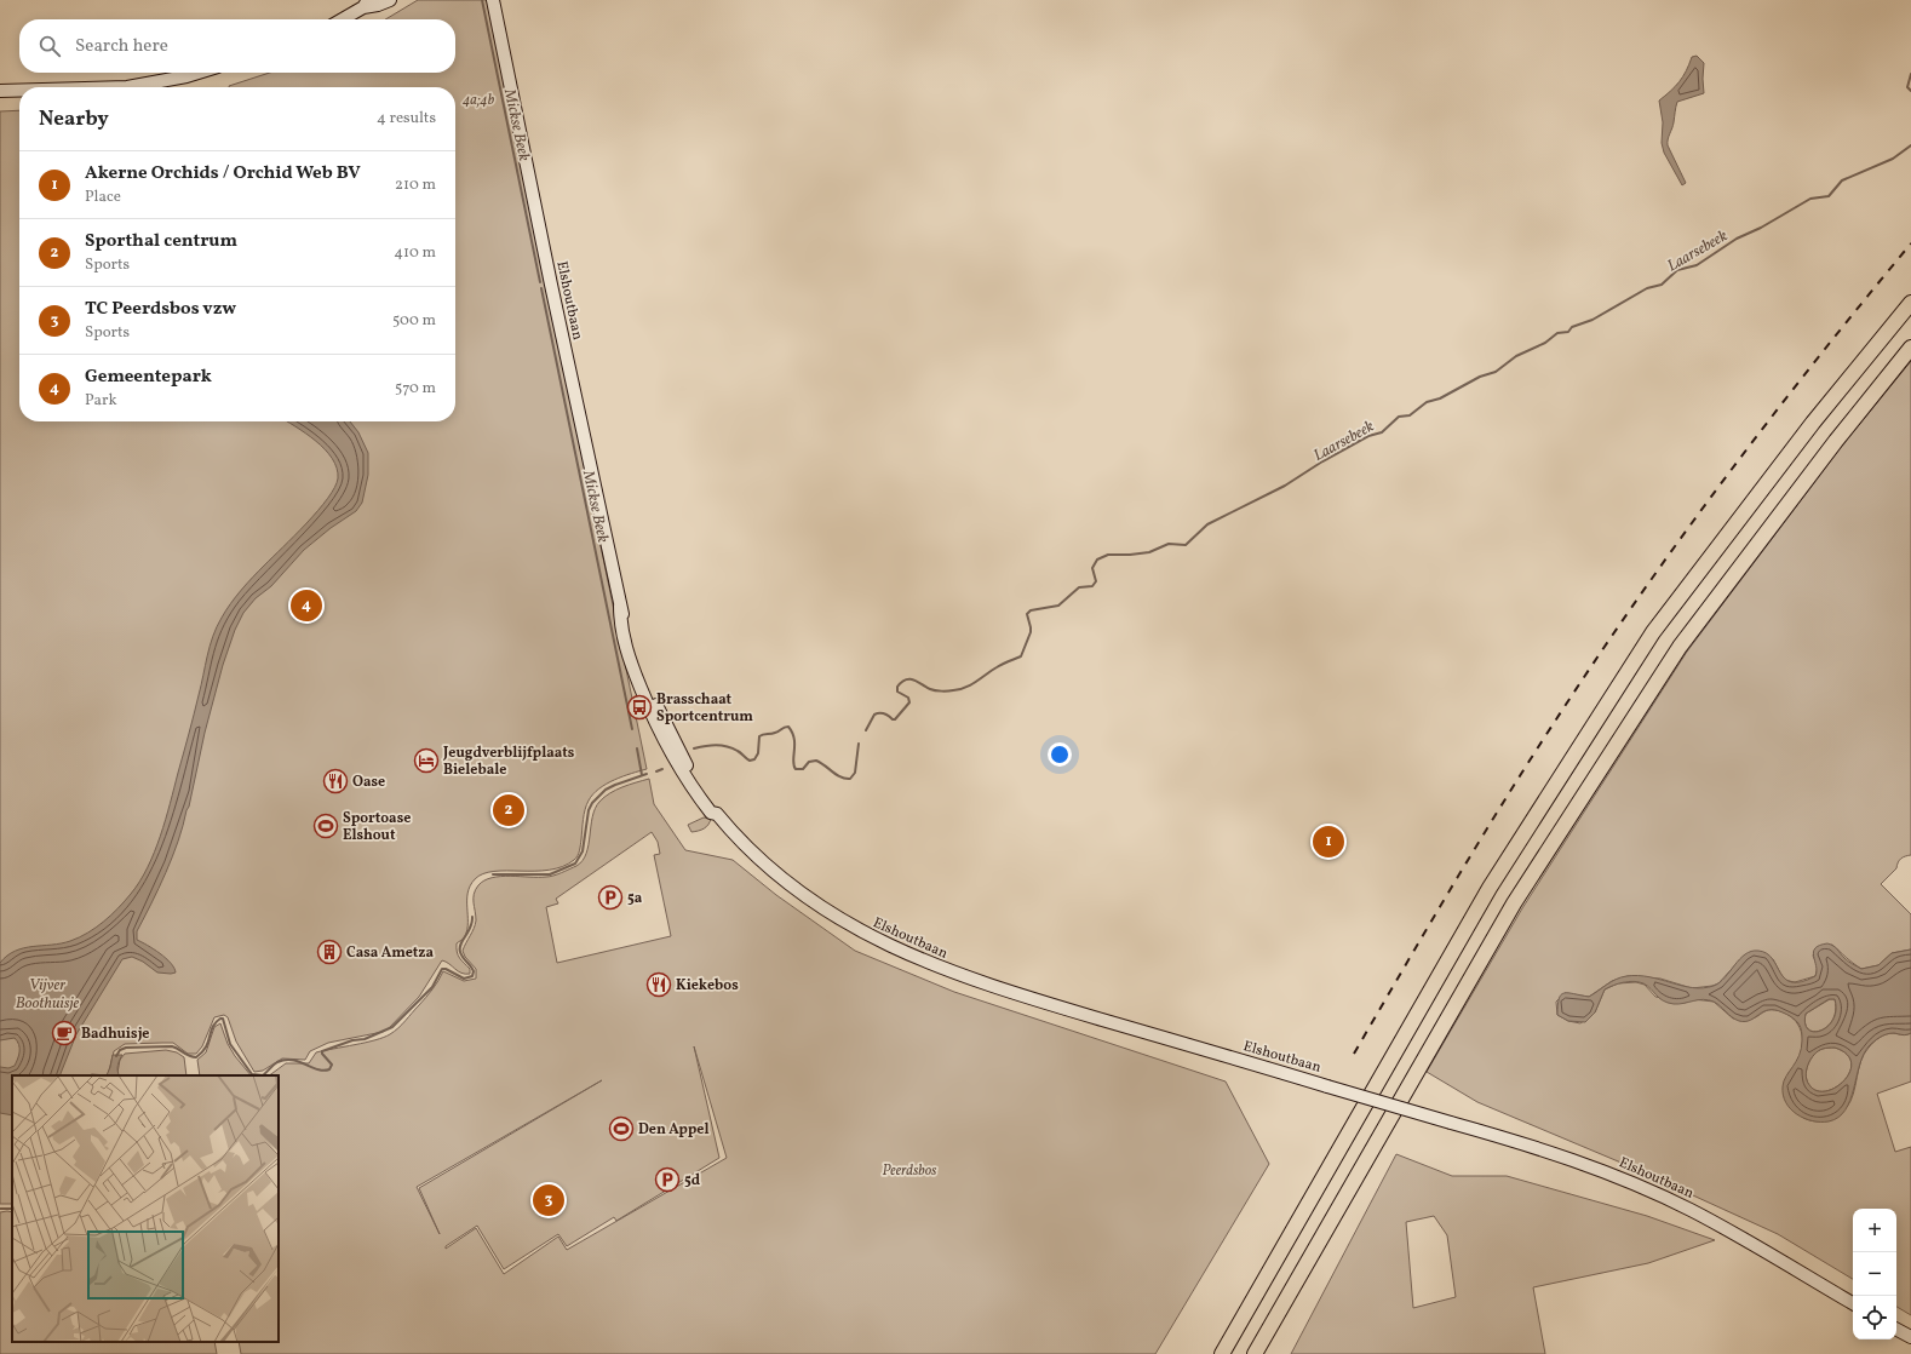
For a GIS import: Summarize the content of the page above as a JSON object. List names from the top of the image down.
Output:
{
  "streets": {
    "main road": ["Elshoutbaan"]
  },
  "water": ["Mickse Beek", "Laarsebeek", "Vijver Boothuisje"],
  "parks": ["4a;4b", "Peerdsbos"],
  "places": {
    "bus stop": ["Brasschaat Sportcentrum"],
    "hotel": ["Jeugdverblijfplaats Bielebale"],
    "restaurant": ["Oase", "Kiekebos"],
    "sports": ["Sportoase Elshout", "Den Appel"],
    "parking": ["5a", "5d"],
    "building": ["Casa Ametza"],
    "cafe": ["Badhuisje"]
  },
  "page": {
    "search": "Search here",
    "heading": ["Nearby", "4 results"],
    "list": [
      {
        "mark": "1",
        "name": "Akerne Orchids / Orchid Web BV",
        "note": "Place",
        "value": "210 m"
      },
      {
        "mark": "2",
        "name": "Sporthal centrum",
        "note": "Sports",
        "value": "410 m"
      },
      {
        "mark": "3",
        "name": "TC Peerdsbos vzw",
        "note": "Sports",
        "value": "500 m"
      },
      {
        "mark": "4",
        "name": "Gemeentepark",
        "note": "Park",
        "value": "570 m"
      }
    ],
    "pins": [
      "4",
      "2",
      "1",
      "3"
    ],
    "map_buttons": ["+", "−"]
  }
}
